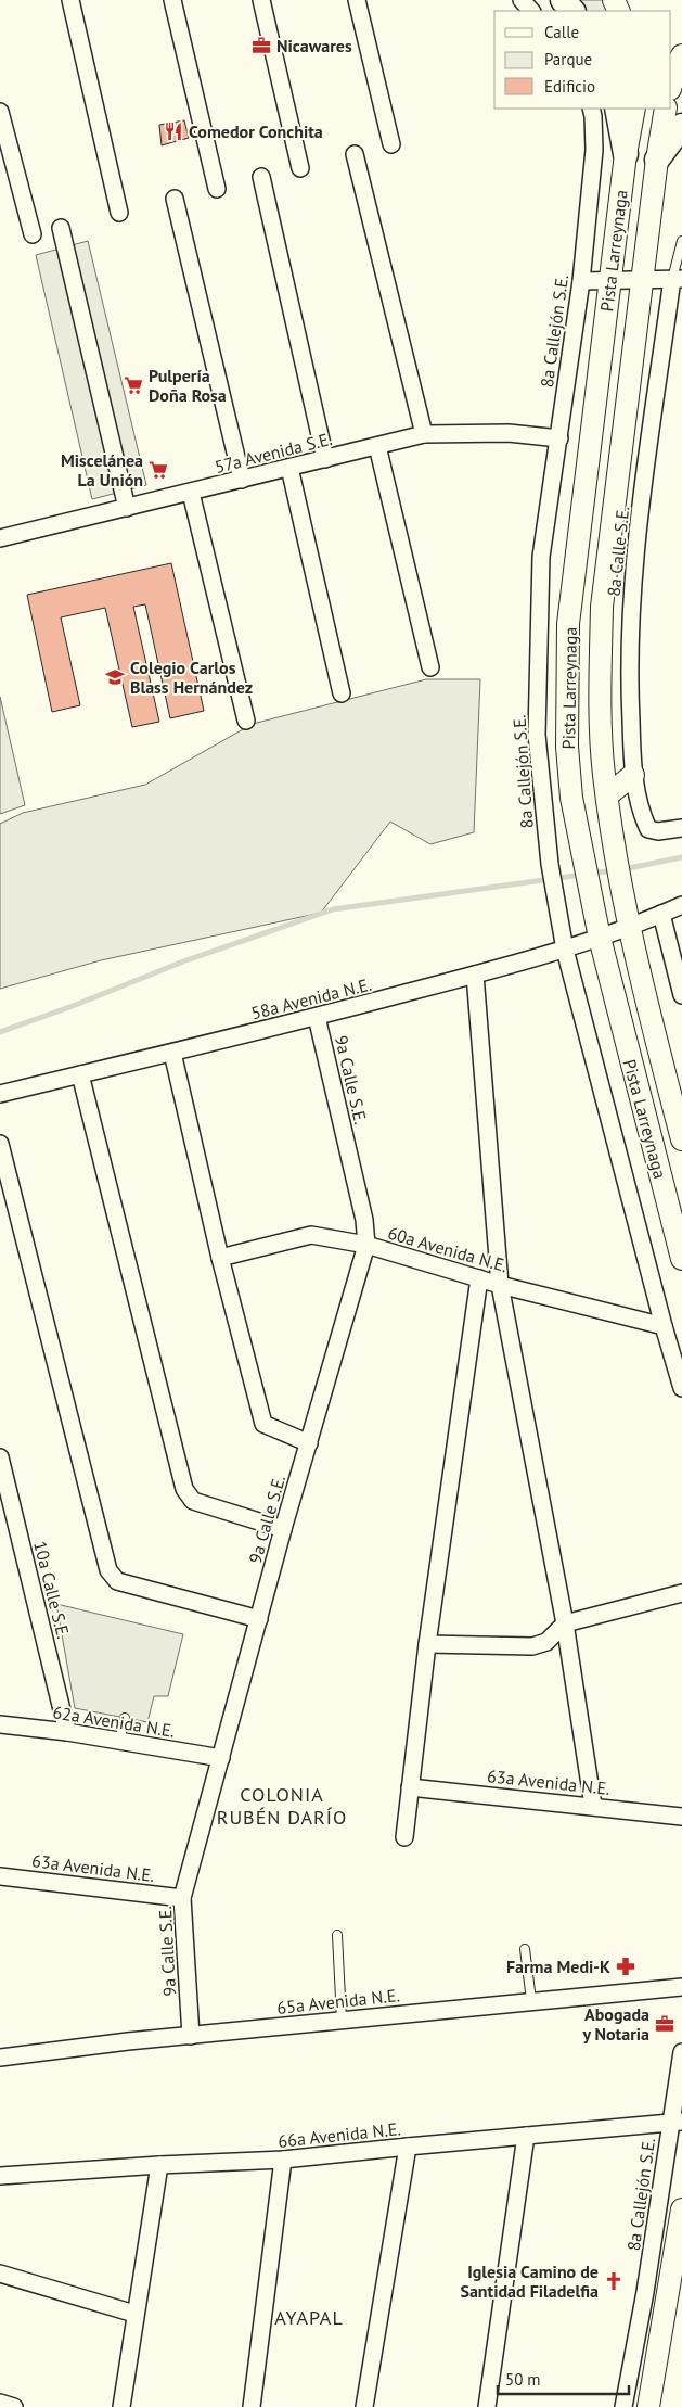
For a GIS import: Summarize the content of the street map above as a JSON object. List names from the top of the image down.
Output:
{
  "streets": {
    "main road": ["Pista Larreynaga"],
    "street": [
      "8a Callejón S.E.",
      "57a Avenida S.E.",
      "8a Calle S.E.",
      "58a Avenida N.E.",
      "9a Calle S.E.",
      "60a Avenida N.E.",
      "10a Calle S.E.",
      "62a Avenida N.E.",
      "63a Avenida N.E.",
      "65a Avenida N.E.",
      "66a Avenida N.E."
    ]
  },
  "crossings": [
    ["Pista Larreynaga", "58a Avenida N.E."],
    ["8a Callejón S.E.", "57a Avenida S.E."],
    ["8a Callejón S.E.", "58a Avenida N.E."],
    ["8a Callejón S.E.", "60a Avenida N.E."],
    ["8a Callejón S.E.", "66a Avenida N.E."],
    ["58a Avenida N.E.", "9a Calle S.E."],
    ["9a Calle S.E.", "60a Avenida N.E."],
    ["9a Calle S.E.", "62a Avenida N.E."],
    ["9a Calle S.E.", "63a Avenida N.E."],
    ["9a Calle S.E.", "65a Avenida N.E."],
    ["10a Calle S.E.", "62a Avenida N.E."]
  ],
  "districts": ["COLONIA RUBÉN DARÍO", "AYAPAL"],
  "places": {
    "office": ["Nicawares", "Abogada y Notaria"],
    "restaurant": ["Comedor Conchita"],
    "supermarket": ["Pulpería Doña Rosa", "Miscelánea La Unión"],
    "school or university": ["Colegio Carlos Blass Hernández"],
    "pharmacy": ["Farma Medi-K"],
    "church": ["Iglesia Camino de Santidad Filadelfia"]
  },
  "legend": ["Calle", "Parque", "Edificio"],
  "scale_bar": "50 m"
}
